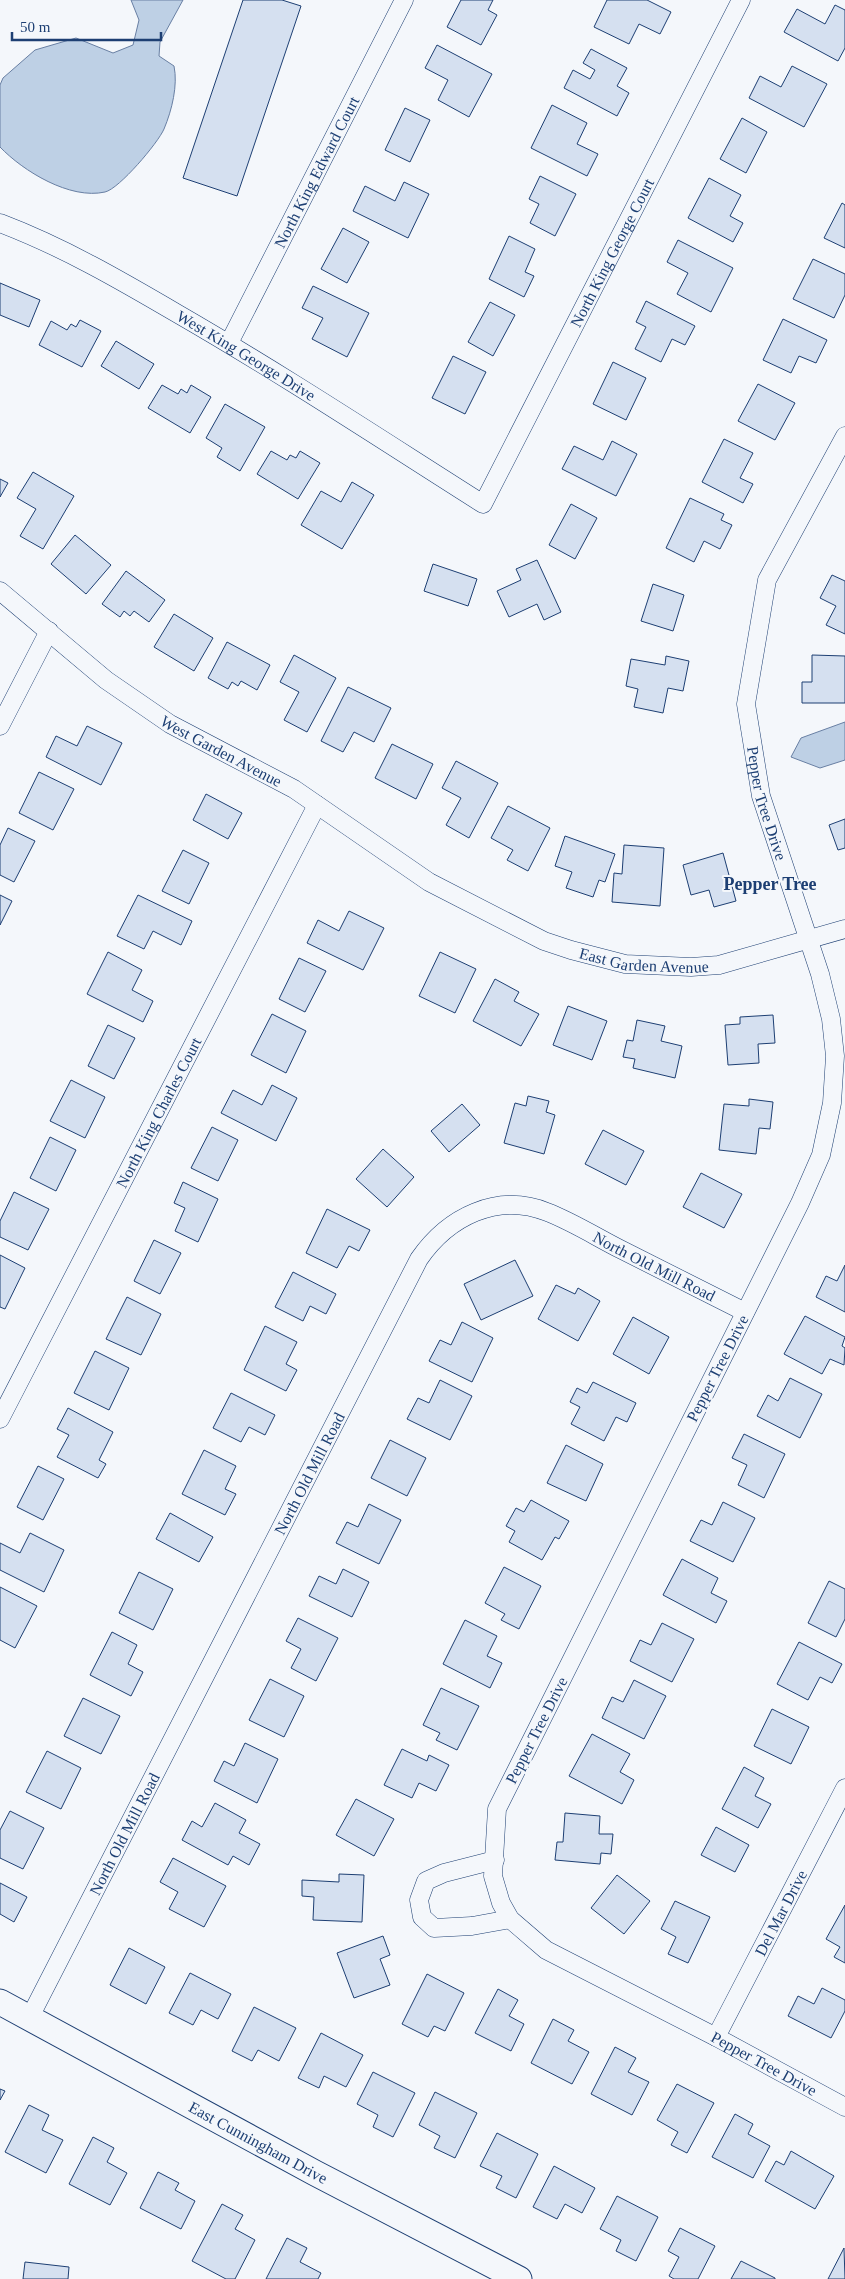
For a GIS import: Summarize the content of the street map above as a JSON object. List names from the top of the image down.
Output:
{
  "streets": {
    "street": [
      "North King Edward Court",
      "North King George Court",
      "West King George Drive",
      "West Garden Avenue",
      "Pepper Tree Drive",
      "East Garden Avenue",
      "North King Charles Court",
      "North Old Mill Road",
      "Del Mar Drive",
      "East Cunningham Drive"
    ]
  },
  "crossings": [
    ["North King Edward Court", "West King George Drive"],
    ["North King George Court", "West King George Drive"],
    ["West Garden Avenue", "East Garden Avenue"],
    ["West Garden Avenue", "North King Charles Court"],
    ["Pepper Tree Drive", "East Garden Avenue"],
    ["Pepper Tree Drive", "North Old Mill Road"],
    ["Pepper Tree Drive", "Del Mar Drive"],
    ["North Old Mill Road", "East Cunningham Drive"]
  ],
  "districts": ["Pepper Tree"],
  "scale_bar": "50 m"
}
